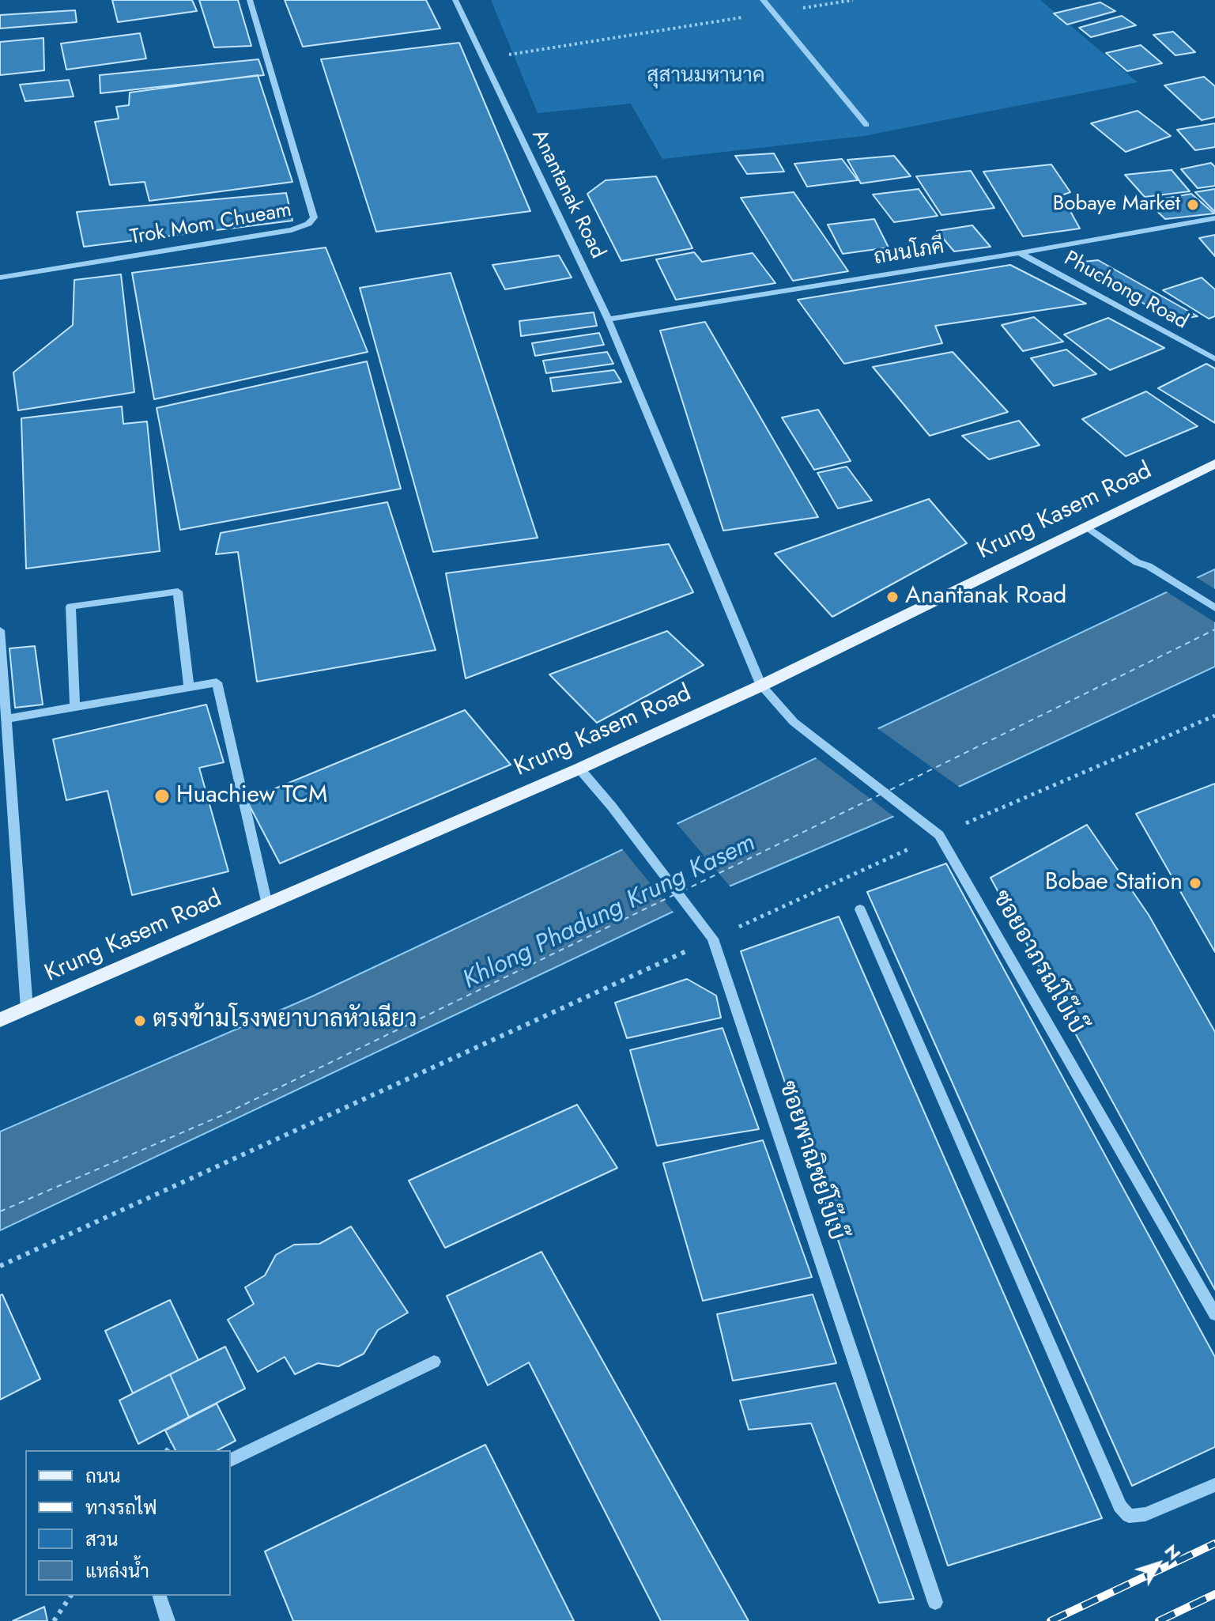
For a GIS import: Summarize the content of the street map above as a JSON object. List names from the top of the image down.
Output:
{
  "streets": {
    "main road": ["Krung Kasem Road"],
    "street": [
      "Anantanak Road",
      "Trok Mom Chueam",
      "ถนนโภคี",
      "Phuchong Road",
      "ซอยอาภรณ์โบ๊เบ๊",
      "ซอยพาณิชย์โบ๊เบ๊"
    ]
  },
  "crossings": [
    ["Anantanak Road", "ถนนโภคี"],
    ["Anantanak Road", "Krung Kasem Road"],
    ["Anantanak Road", "ซอยอาภรณ์โบ๊เบ๊"],
    ["ถนนโภคี", "Phuchong Road"],
    ["Krung Kasem Road", "ซอยอาภรณ์โบ๊เบ๊"],
    ["Krung Kasem Road", "ซอยพาณิชย์โบ๊เบ๊"]
  ],
  "water": ["Khlong Phadung Krung Kasem"],
  "parks": ["สุสานมหานาค"],
  "places": [
    "Bobaye Market",
    "Anantanak Road",
    "Huachiew TCM",
    "Bobae Station",
    "ตรงข้ามโรงพยาบาลหัวเฉียว"
  ],
  "legend": [
    "ถนน",
    "ทางรถไฟ",
    "สวน",
    "แหล่งน้ำ"
  ],
  "north": "top right"
}
